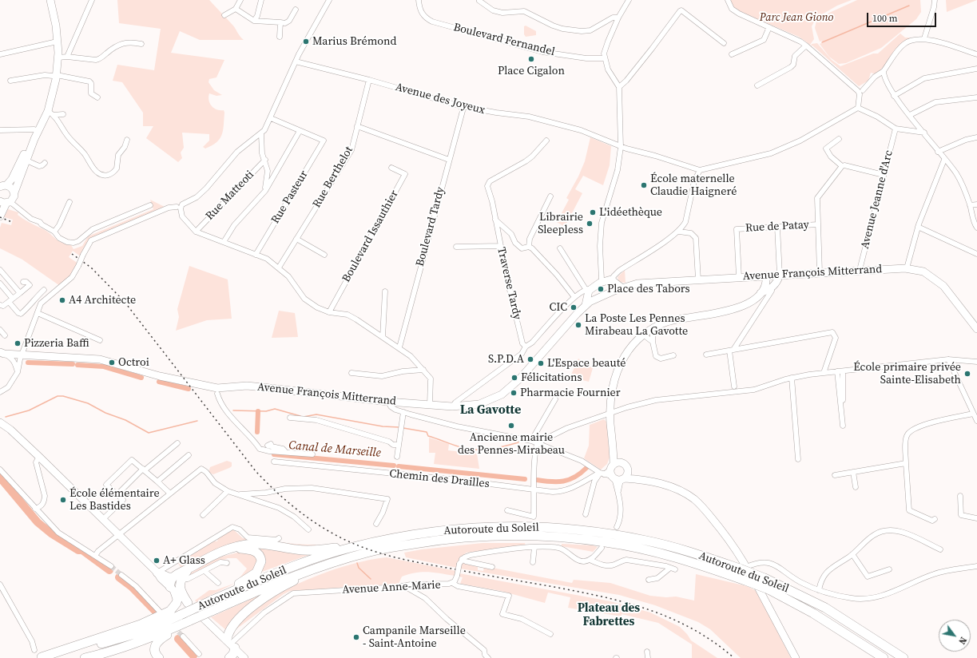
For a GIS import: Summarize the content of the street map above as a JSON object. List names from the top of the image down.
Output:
{
  "streets": {
    "highway": ["Autoroute du Soleil"],
    "main road": ["Avenue François Mitterrand"],
    "street": [
      "Boulevard Fernandel",
      "Avenue des Joyeux",
      "Rue Berthelot",
      "Rue Matteoti",
      "Rue Pasteur",
      "Avenue Jeanne d'Arc",
      "Boulevard Tardy",
      "Rue de Patay",
      "Boulevard Issauthier",
      "Traverse Tardy",
      "Chemin des Drailles",
      "Avenue Anne-Marie"
    ]
  },
  "crossings": [
    ["Avenue des Joyeux", "Rue Berthelot"],
    ["Avenue des Joyeux", "Boulevard Tardy"],
    ["Avenue Jeanne d'Arc", "Avenue François Mitterrand"],
    ["Rue de Patay", "Avenue François Mitterrand"]
  ],
  "districts": ["La Gavotte", "Plateau des Fabrettes"],
  "water": ["Canal de Marseille"],
  "parks": ["Parc Jean Giono"],
  "places": [
    "Marius Brémond",
    "Place Cigalon",
    "École maternelle Claudie Haigneré",
    "L'idéethèque",
    "Librairie Sleepless",
    "Place des Tabors",
    "A4 Architecte",
    "CIC",
    "La Poste Les Pennes Mirabeau La Gavotte",
    "Pizzeria Baffi",
    "S.P.D.A",
    "Octroi",
    "L'Espace beauté",
    "École primaire privée Sainte-Elisabeth",
    "Félicitations",
    "Pharmacie Fournier",
    "Ancienne mairie des Pennes-Mirabeau",
    "École élémentaire Les Bastides",
    "A+ Glass",
    "Campanile Marseille - Saint-Antoine"
  ],
  "scale_bar": "100 m",
  "north": "bottom right"
}
